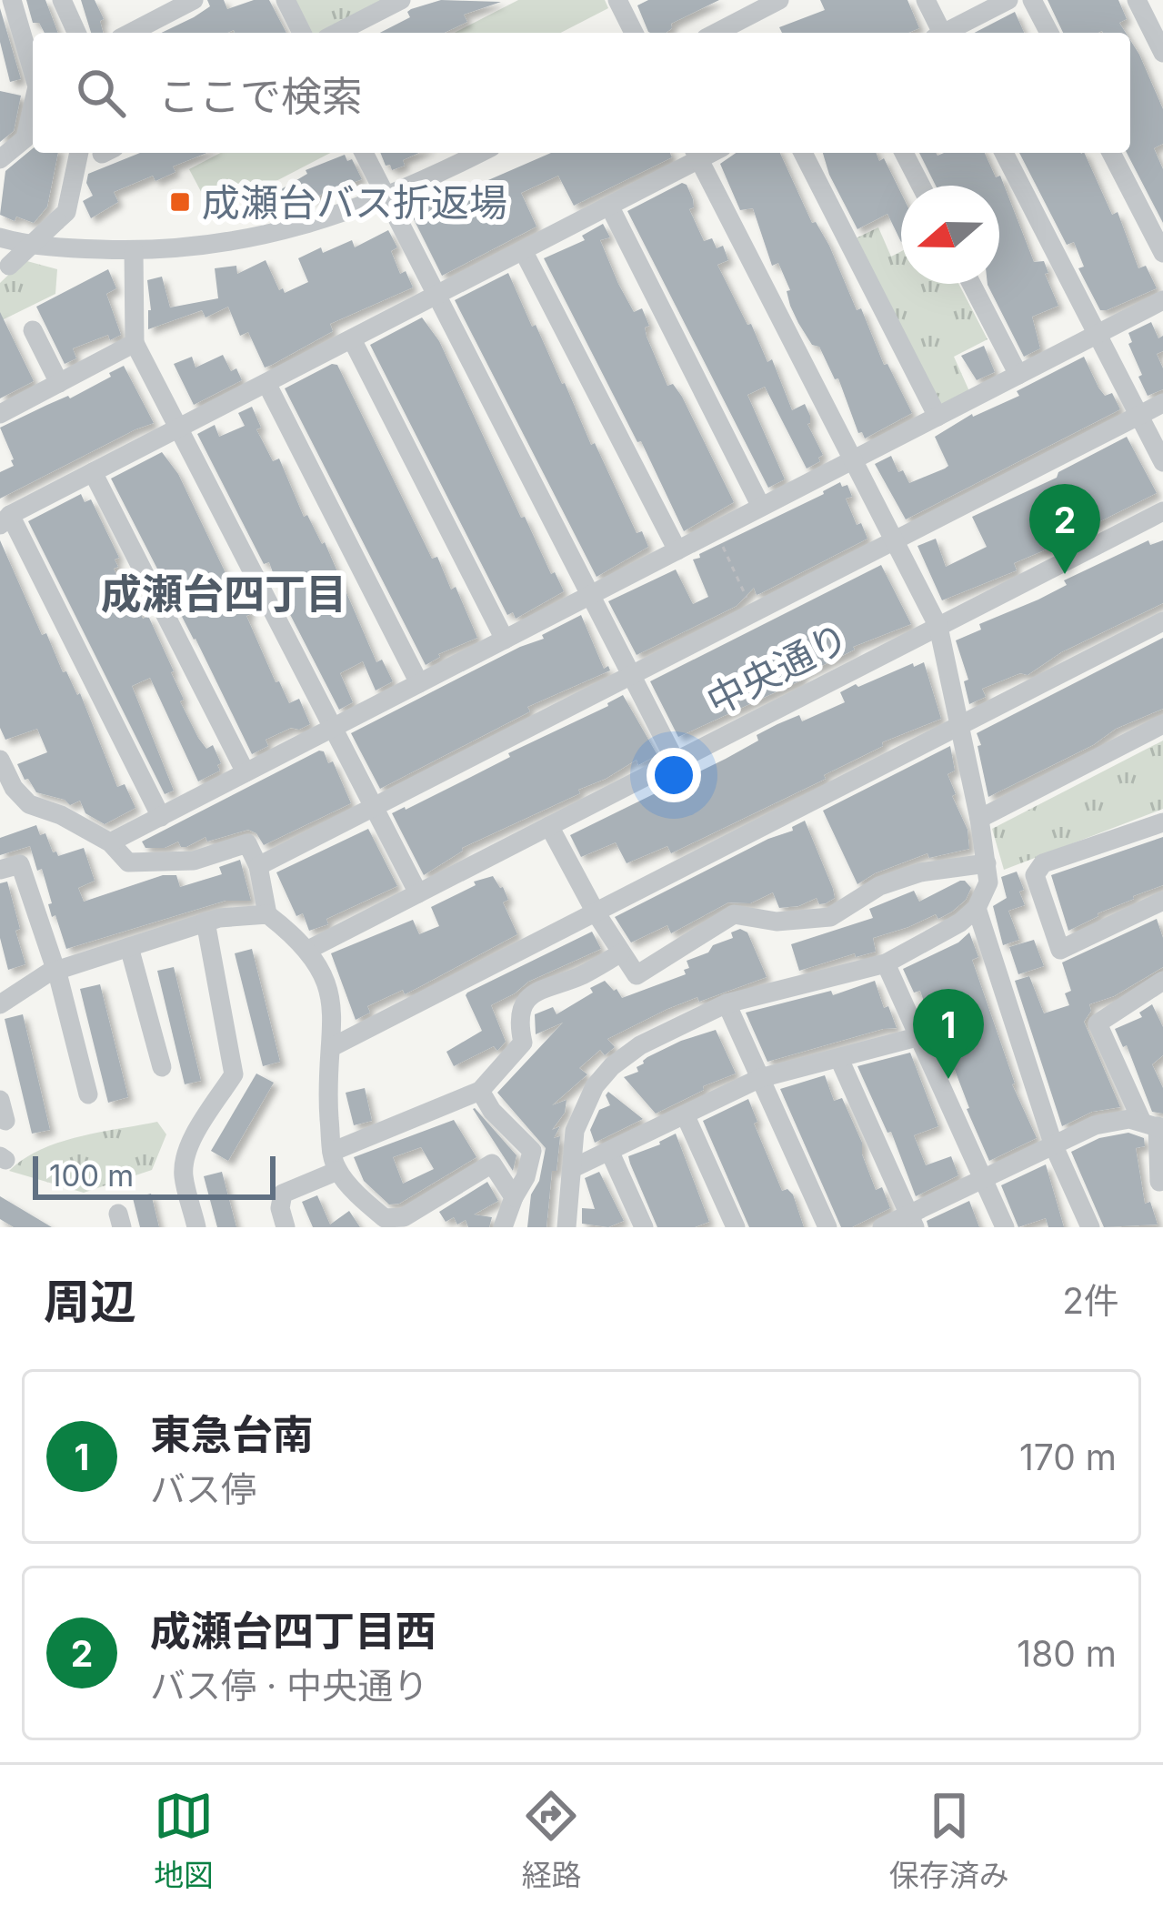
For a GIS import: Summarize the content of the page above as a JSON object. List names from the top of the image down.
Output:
{
  "streets": {
    "street": ["中央通り"]
  },
  "districts": ["成瀬台四丁目"],
  "places": {
    "transit": ["成瀬台バス折返場"]
  },
  "scale_bar": "100 m",
  "north": "left",
  "page": {
    "search": "ここで検索",
    "pins": ["2", "1"],
    "scale": "100 m",
    "heading": ["周辺", "2件"],
    "list": [
      {
        "mark": "1",
        "name": "東急台南",
        "note": "バス停",
        "value": "170 m"
      },
      {
        "mark": "2",
        "name": "成瀬台四丁目西",
        "note": "バス停 · 中央通り",
        "value": "180 m"
      }
    ],
    "nav": ["地図", "経路", "保存済み"]
  }
}
